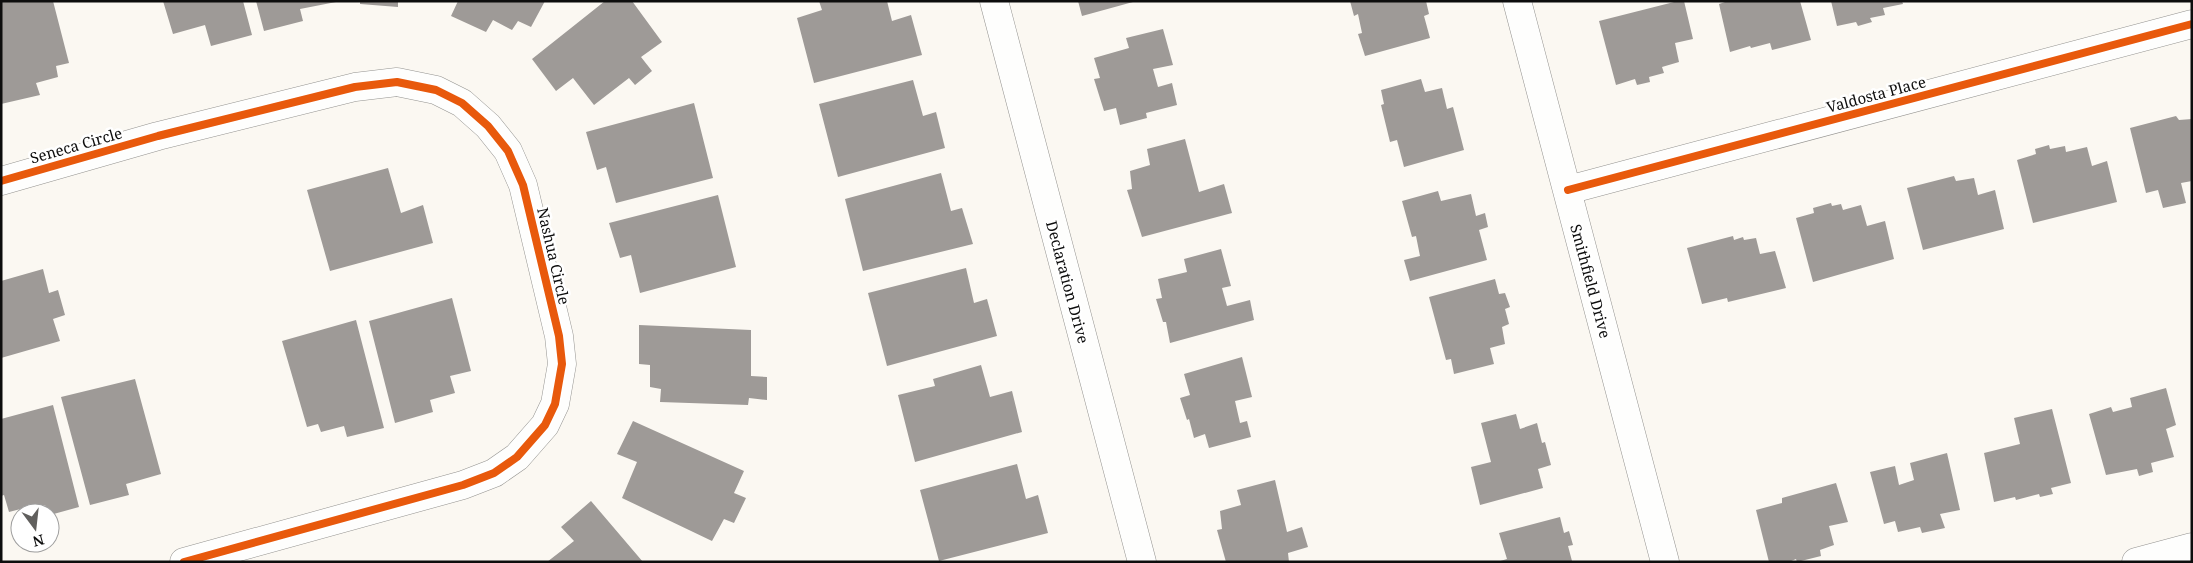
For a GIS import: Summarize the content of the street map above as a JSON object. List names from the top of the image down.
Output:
{
  "streets": {
    "street": [
      "Valdosta Place",
      "Seneca Circle",
      "Nashua Circle",
      "Smithfield Drive",
      "Declaration Drive"
    ]
  },
  "crossings": [
    ["Valdosta Place", "Smithfield Drive"],
    ["Seneca Circle", "Nashua Circle"]
  ],
  "north": "bottom"
}
